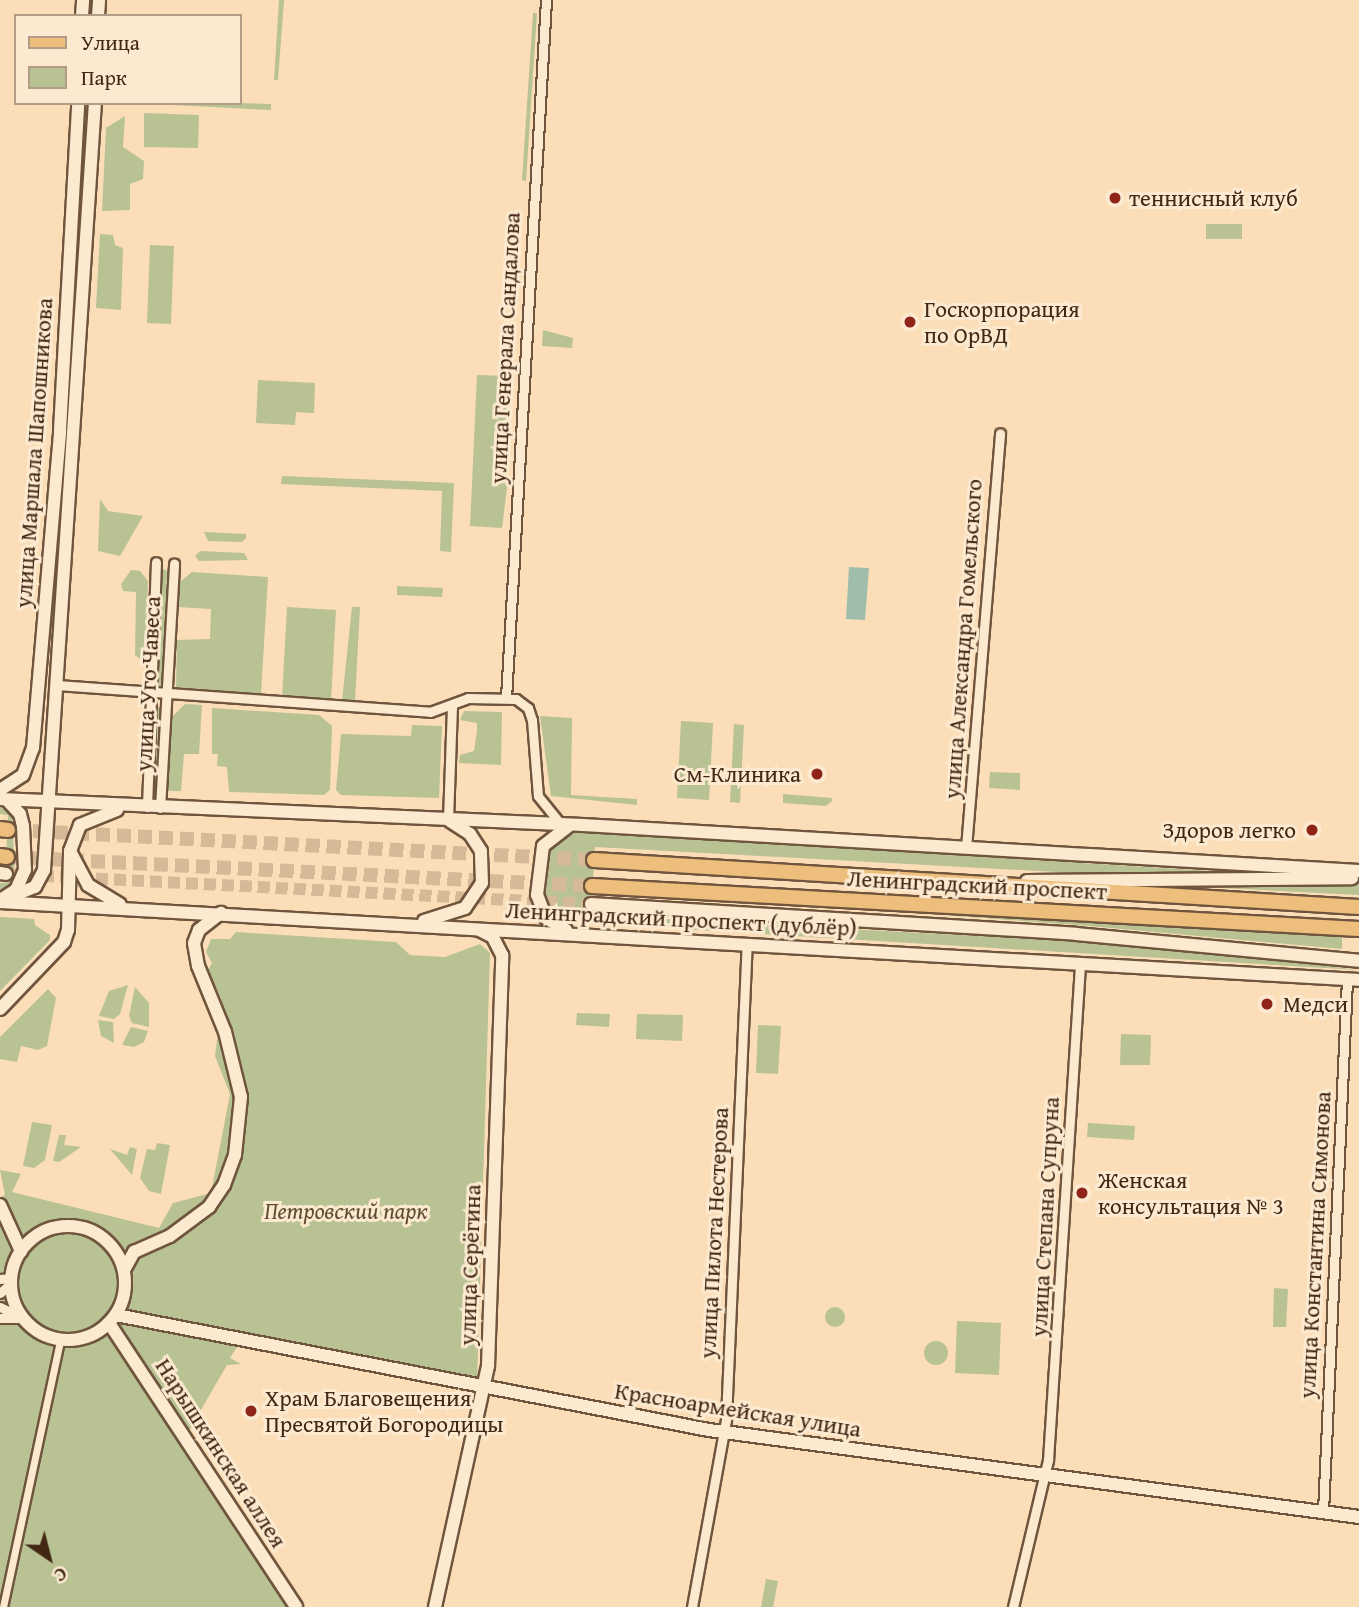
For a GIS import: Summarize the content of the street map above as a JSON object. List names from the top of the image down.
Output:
{
  "streets": {
    "main road": ["Ленинградский проспект"],
    "street": [
      "улица Генерала Сандалова",
      "улица Маршала Шапошникова",
      "улица Александра Гомельского",
      "улица Уго Чавеса",
      "Ленинградский проспект (дублёр)",
      "улица Степана Супруна",
      "улица Пилота Нестерова",
      "улица Константина Симонова",
      "улица Серёгина",
      "Красноармейская улица",
      "Нарышкинская аллея"
    ]
  },
  "crossings": [
    ["улица Маршала Шапошникова", "Ленинградский проспект (дублёр)"],
    ["Ленинградский проспект (дублёр)", "улица Степана Супруна"],
    ["Ленинградский проспект (дублёр)", "улица Пилота Нестерова"],
    ["Ленинградский проспект (дублёр)", "улица Константина Симонова"],
    ["Ленинградский проспект (дублёр)", "улица Серёгина"],
    ["улица Степана Супруна", "Красноармейская улица"],
    ["улица Пилота Нестерова", "Красноармейская улица"],
    ["улица Константина Симонова", "Красноармейская улица"],
    ["улица Серёгина", "Красноармейская улица"],
    ["Красноармейская улица", "Нарышкинская аллея"]
  ],
  "parks": ["Петровский парк"],
  "places": [
    "теннисный клуб",
    "Госкорпорация по ОрВД",
    "См-Клиника",
    "Здоров легко",
    "Медси",
    "Женская консультация № 3",
    "Храм Благовещения Пресвятой Богородицы"
  ],
  "legend": ["Улица", "Парк"],
  "north": "bottom right"
}
